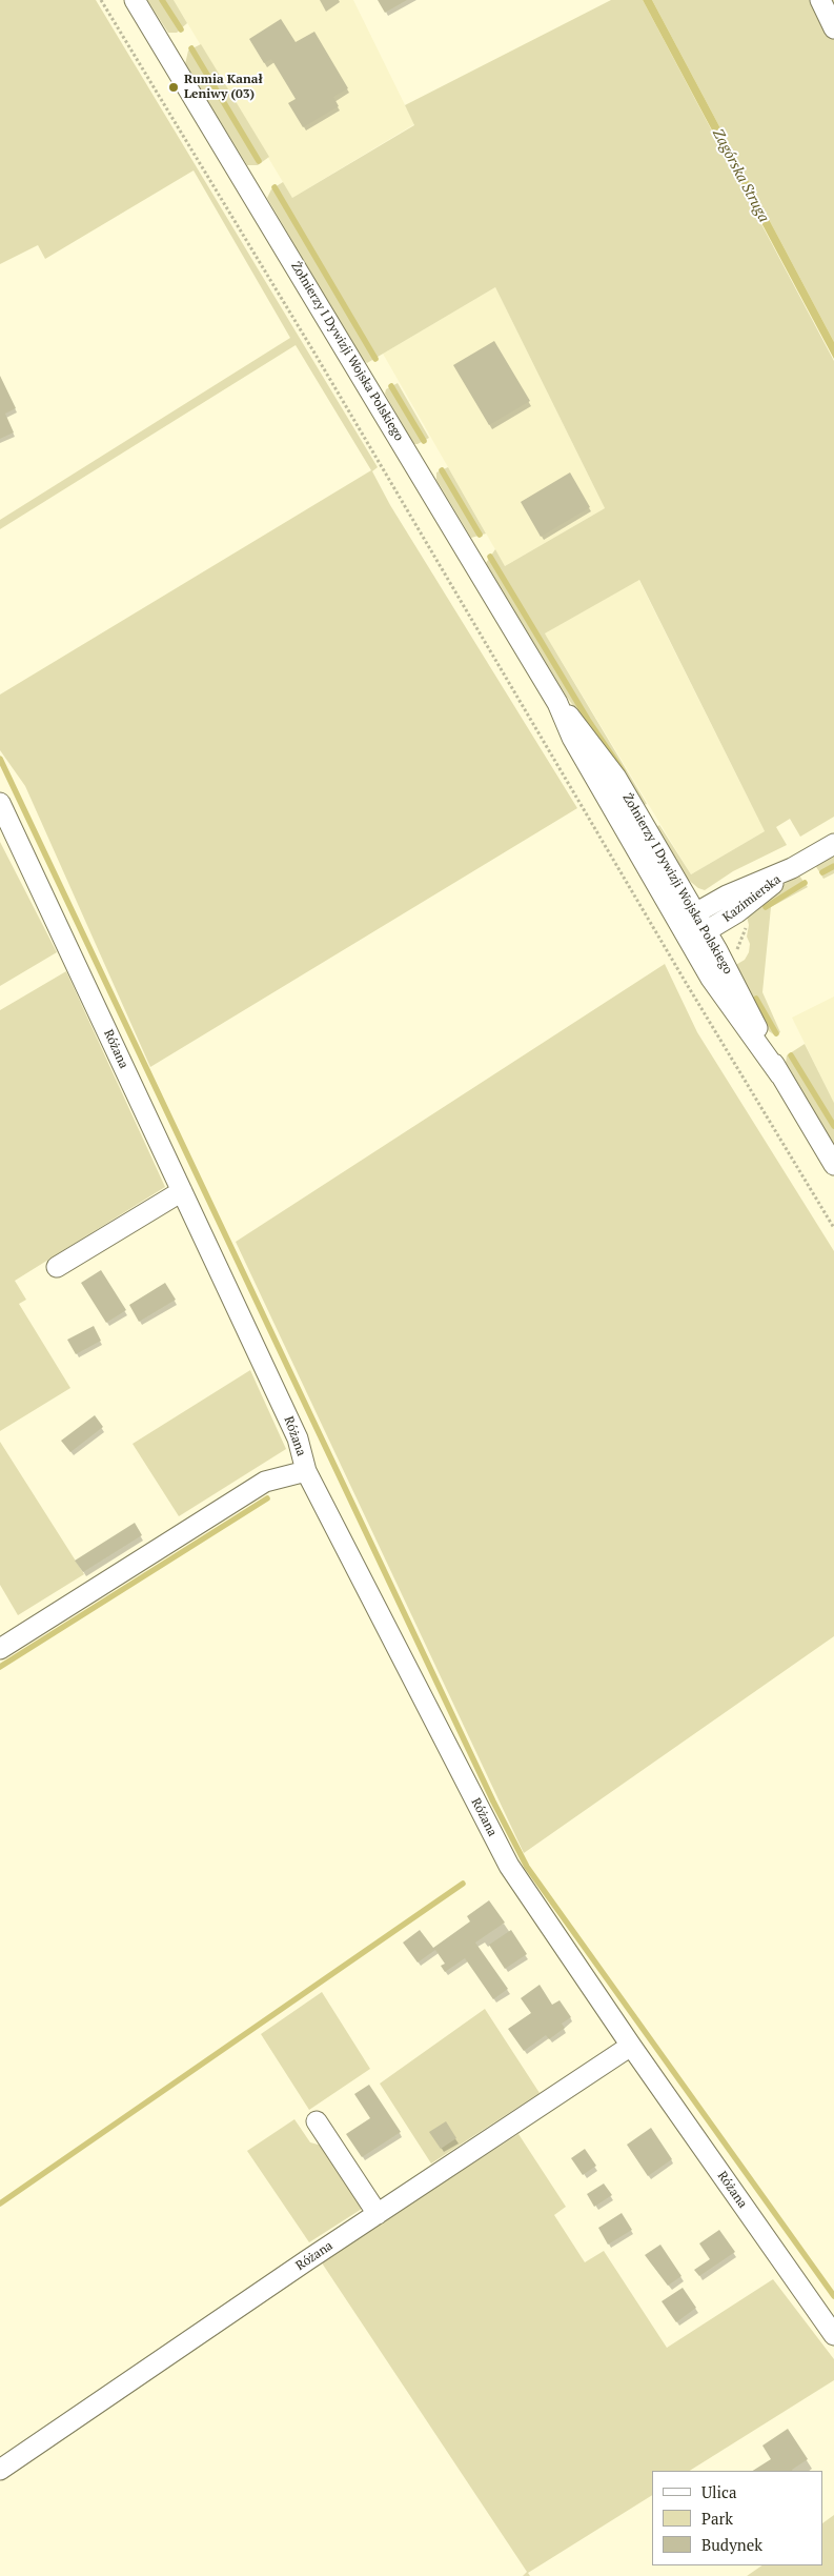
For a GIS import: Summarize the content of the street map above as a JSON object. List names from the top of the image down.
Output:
{
  "streets": {
    "street": ["Żołnierzy I Dywizji Wojska Polskiego", "Kazimierska", "Różana"]
  },
  "crossings": [
    ["Żołnierzy I Dywizji Wojska Polskiego", "Kazimierska"]
  ],
  "water": ["Zagórska Struga"],
  "places": ["Rumia Kanał Leniwy (03)"],
  "legend": ["Ulica", "Park", "Budynek"]
}
